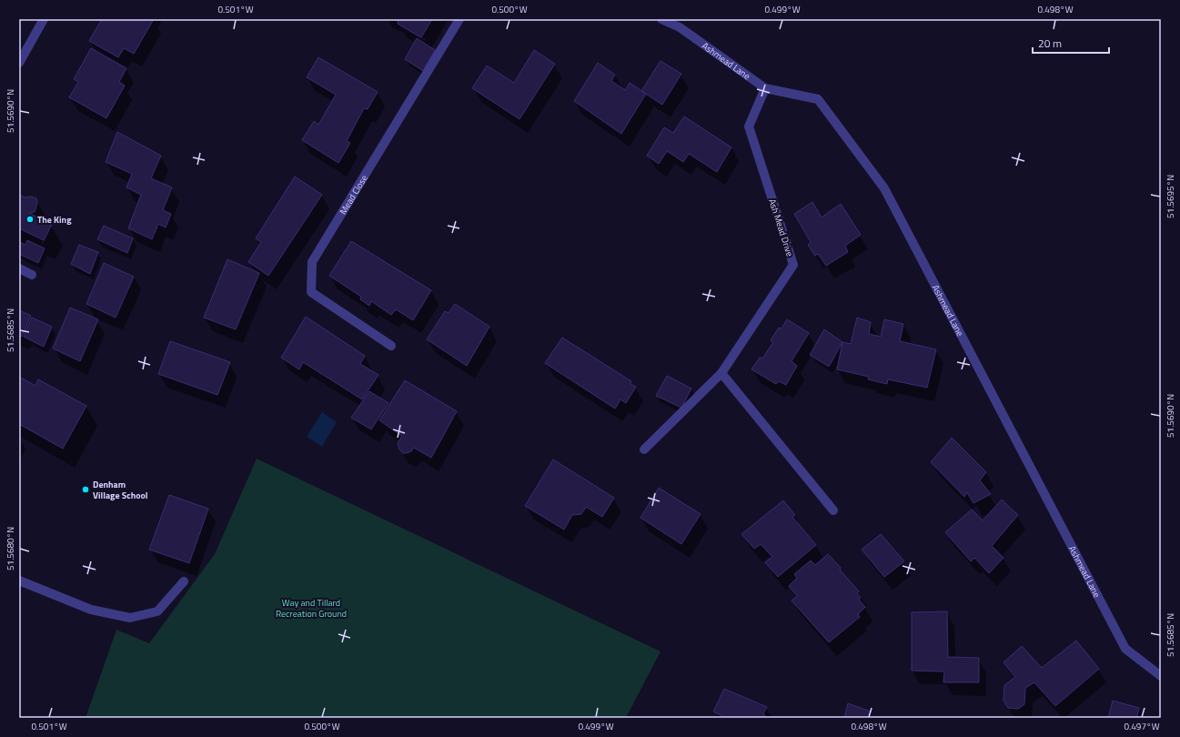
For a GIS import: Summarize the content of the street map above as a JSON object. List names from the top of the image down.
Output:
{
  "streets": {
    "street": ["Ashmead Lane", "Mead Close", "Ash Mead Drive"]
  },
  "crossings": [
    ["Ashmead Lane", "Ash Mead Drive"]
  ],
  "parks": ["Way and Tillard Recreation Ground"],
  "places": ["The King", "Denham Village School"],
  "scale_bar": "20 m",
  "coordinates": [
    "0.501°W",
    "0.500°W",
    "0.499°W",
    "0.498°W",
    "51.5690°N",
    "51.5695°N",
    "51.5685°N",
    "51.5680°N",
    "0.497°W"
  ]
}
